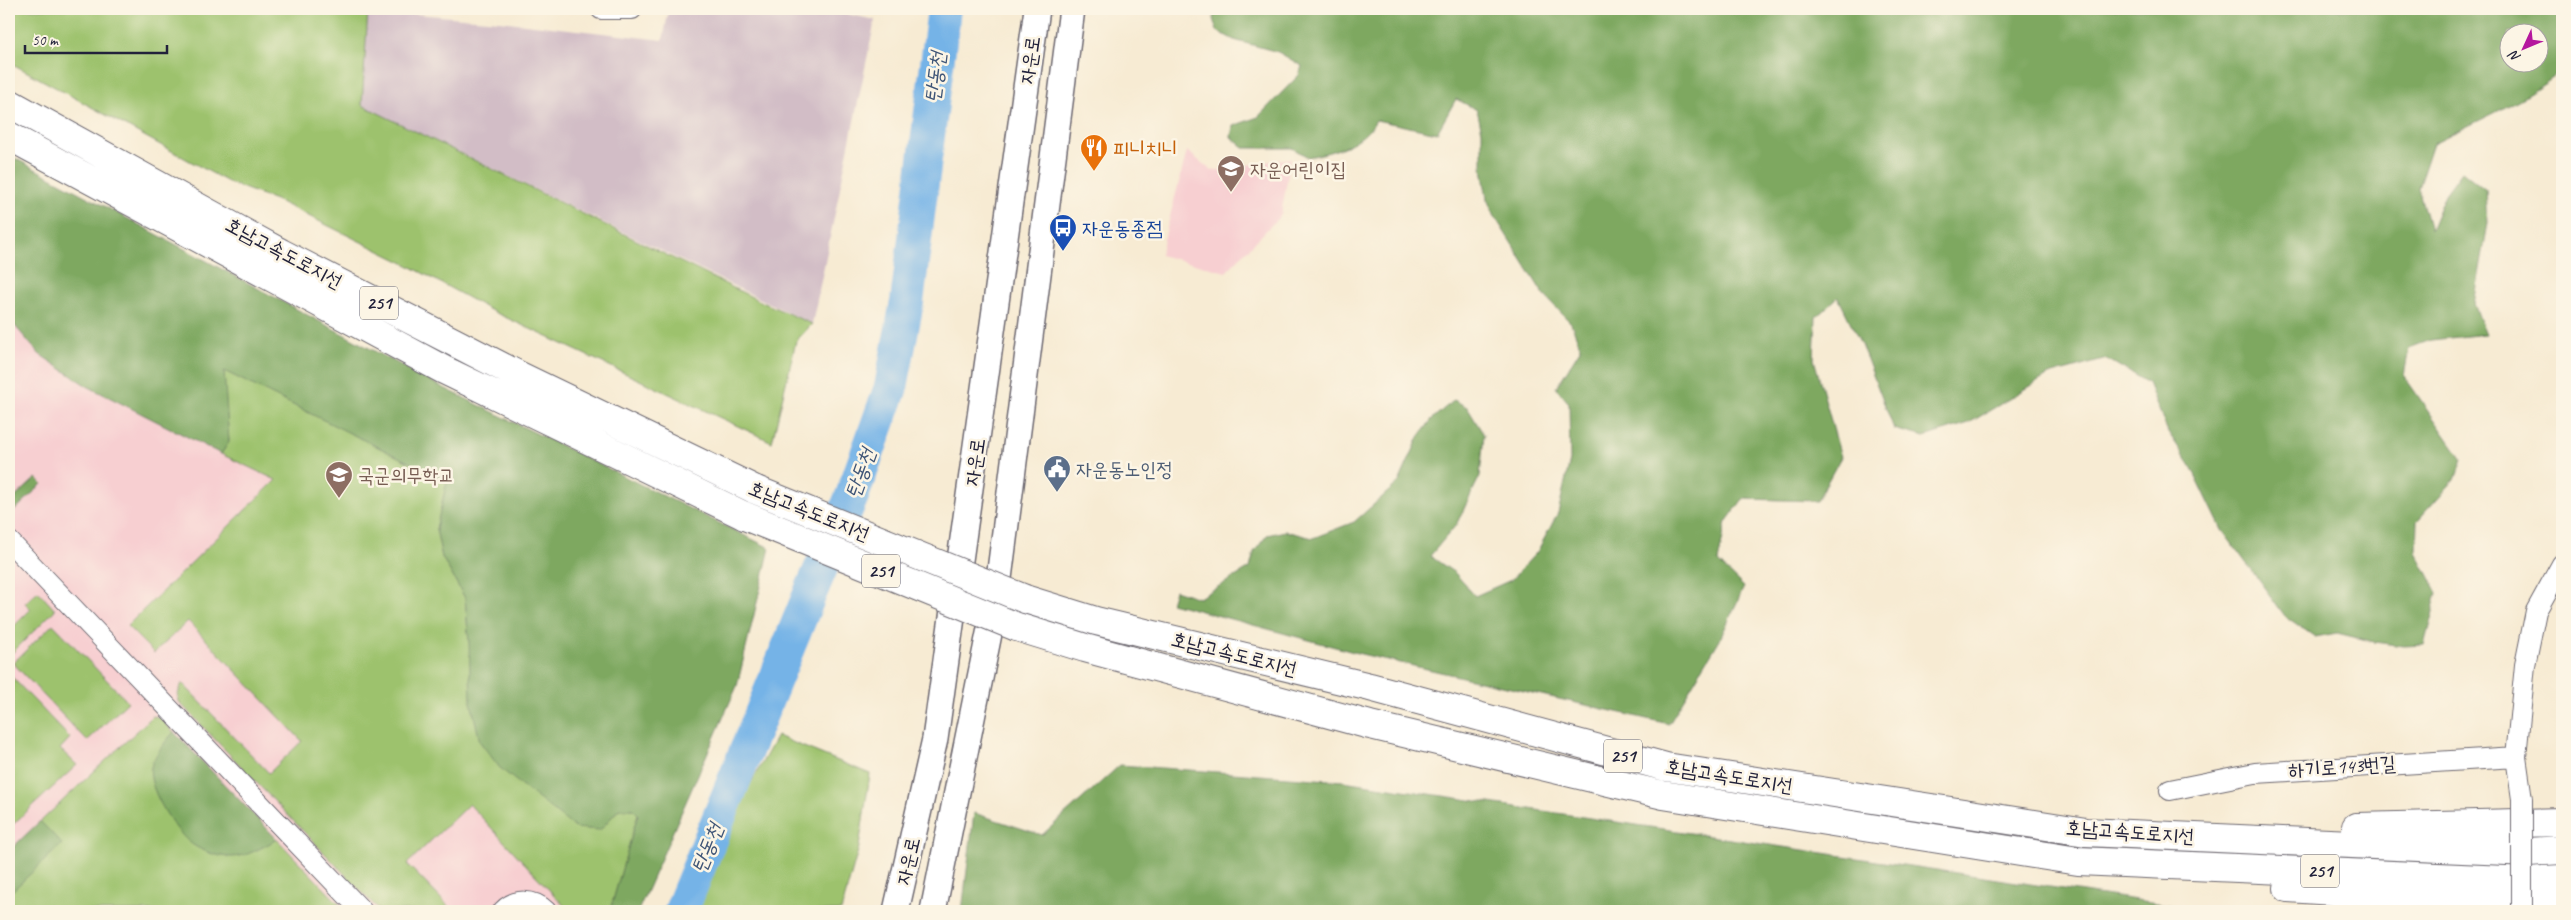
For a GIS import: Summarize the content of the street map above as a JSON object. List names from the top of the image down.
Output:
{
  "streets": {
    "highway": ["호남고속도로지선", "251"],
    "street": ["자운로", "하기로143번길"]
  },
  "water": ["탄동천"],
  "places": {
    "restaurant": ["피니치니"],
    "school or university": ["자운어린이집", "국군의무학교"],
    "bus stop": ["자운동종점"],
    "public building": ["자운동노인정"]
  },
  "scale_bar": "50 m",
  "north": "bottom left"
}
